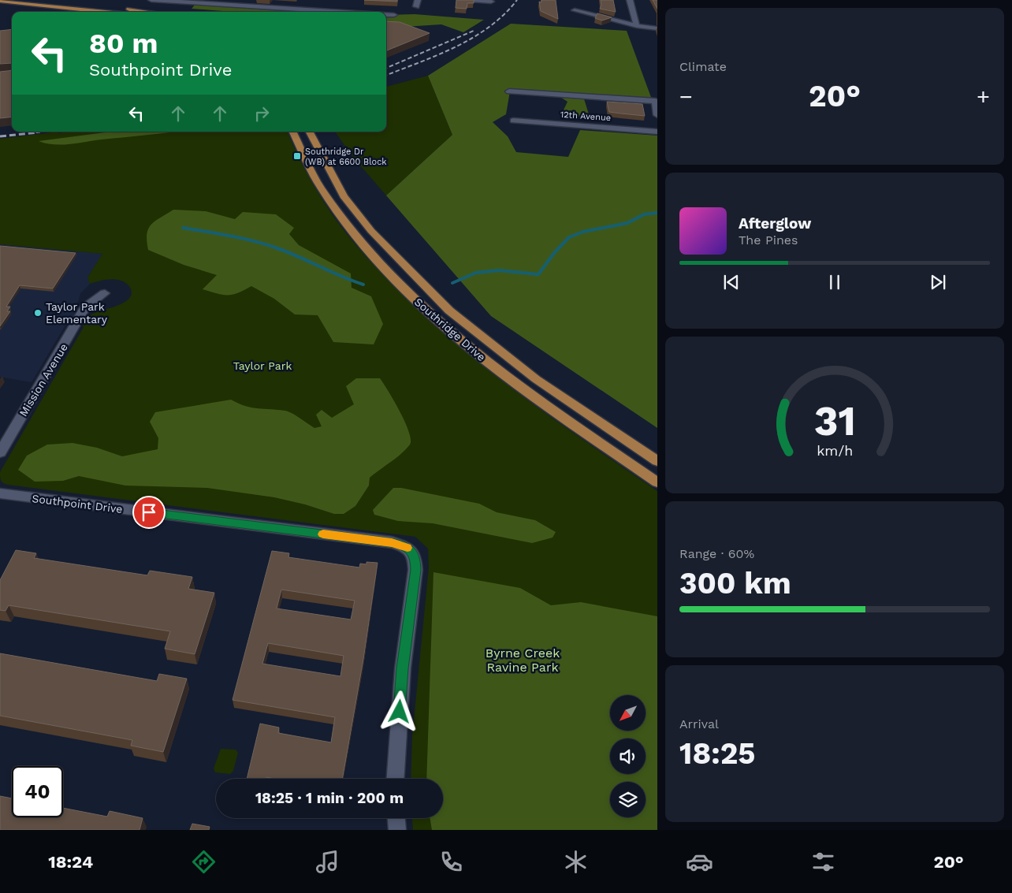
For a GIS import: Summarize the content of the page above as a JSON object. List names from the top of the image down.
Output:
{
  "streets": {
    "main road": ["Southridge Drive"],
    "street": ["12th Avenue", "Mission Avenue", "Southpoint Drive"]
  },
  "parks": ["Taylor Park", "Byrne Creek Ravine Park"],
  "places": {
    "transit": ["Southridge Dr (WB) at 6600 Block"],
    "other": ["Taylor Park Elementary"]
  },
  "north": "bottom left",
  "page": {
    "tile": [
      "Climate",
      ["Range · 60%", "300 km"],
      ["Arrival", "18:25"]
    ],
    "turn": ["80 m", "Southpoint Drive"],
    "heat": ["−", "20°", "+"],
    "song": ["Afterglow", "The Pines"],
    "limit": "40",
    "trip": "18:25 · 1 min · 200 m",
    "tabs": ["18:24", "20°"],
    "gauge": ["31", "km/h"]
  }
}
